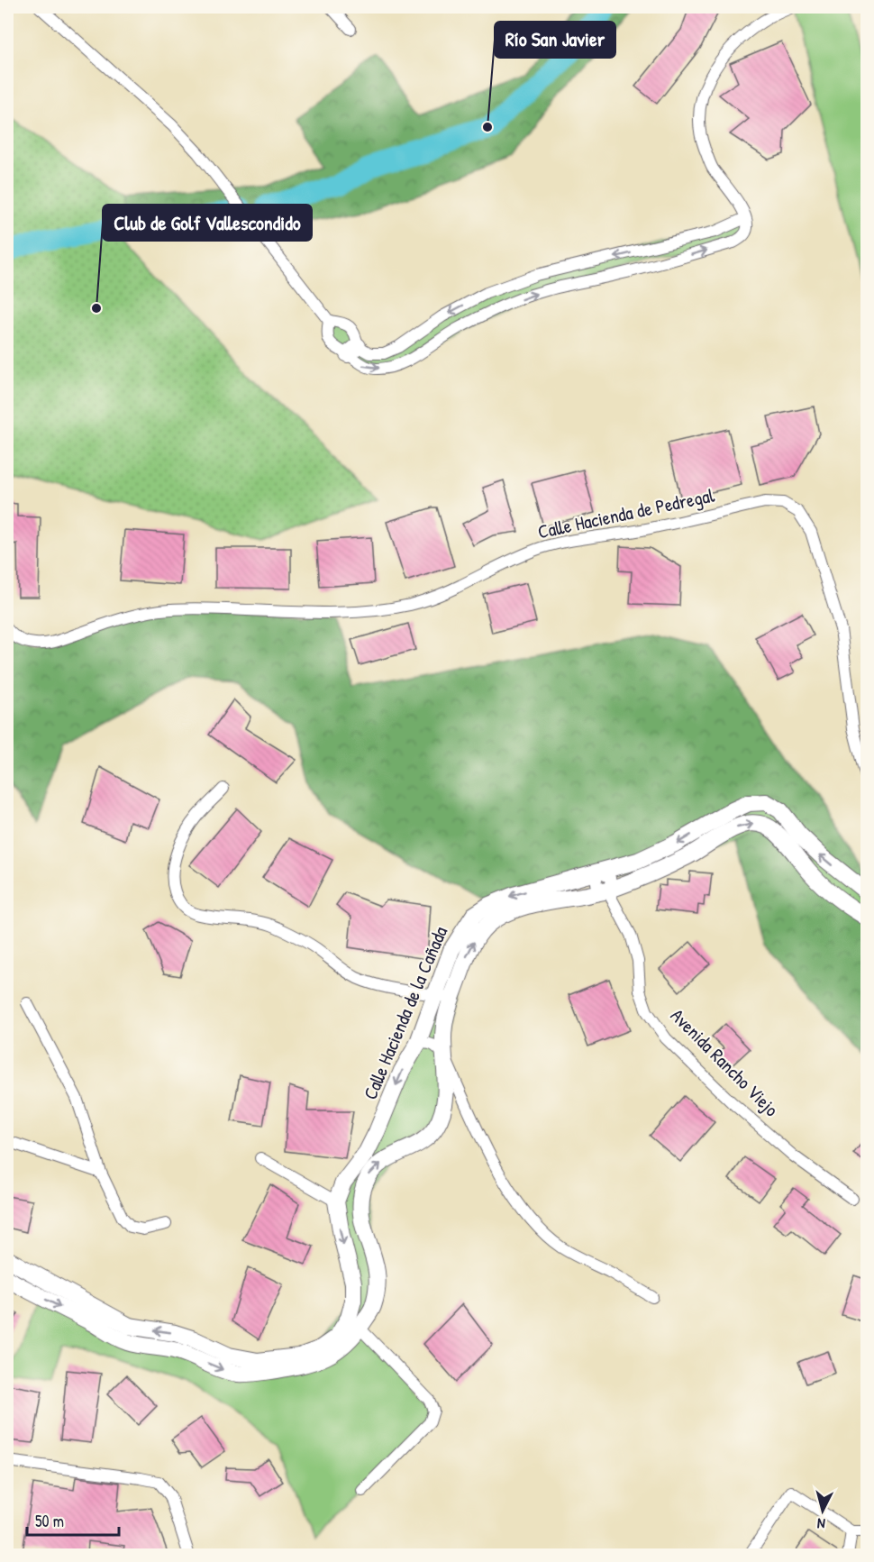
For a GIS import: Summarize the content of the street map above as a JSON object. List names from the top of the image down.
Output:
{
  "streets": {
    "street": ["Calle Hacienda de Pedregal", "Calle Hacienda de la Cañada", "Avenida Rancho Viejo"]
  },
  "crossings": [
    ["Calle Hacienda de la Cañada", "Avenida Rancho Viejo"]
  ],
  "places": ["Río San Javier", "Club de Golf Vallescondido"],
  "scale_bar": "50 m",
  "north": "bottom"
}
